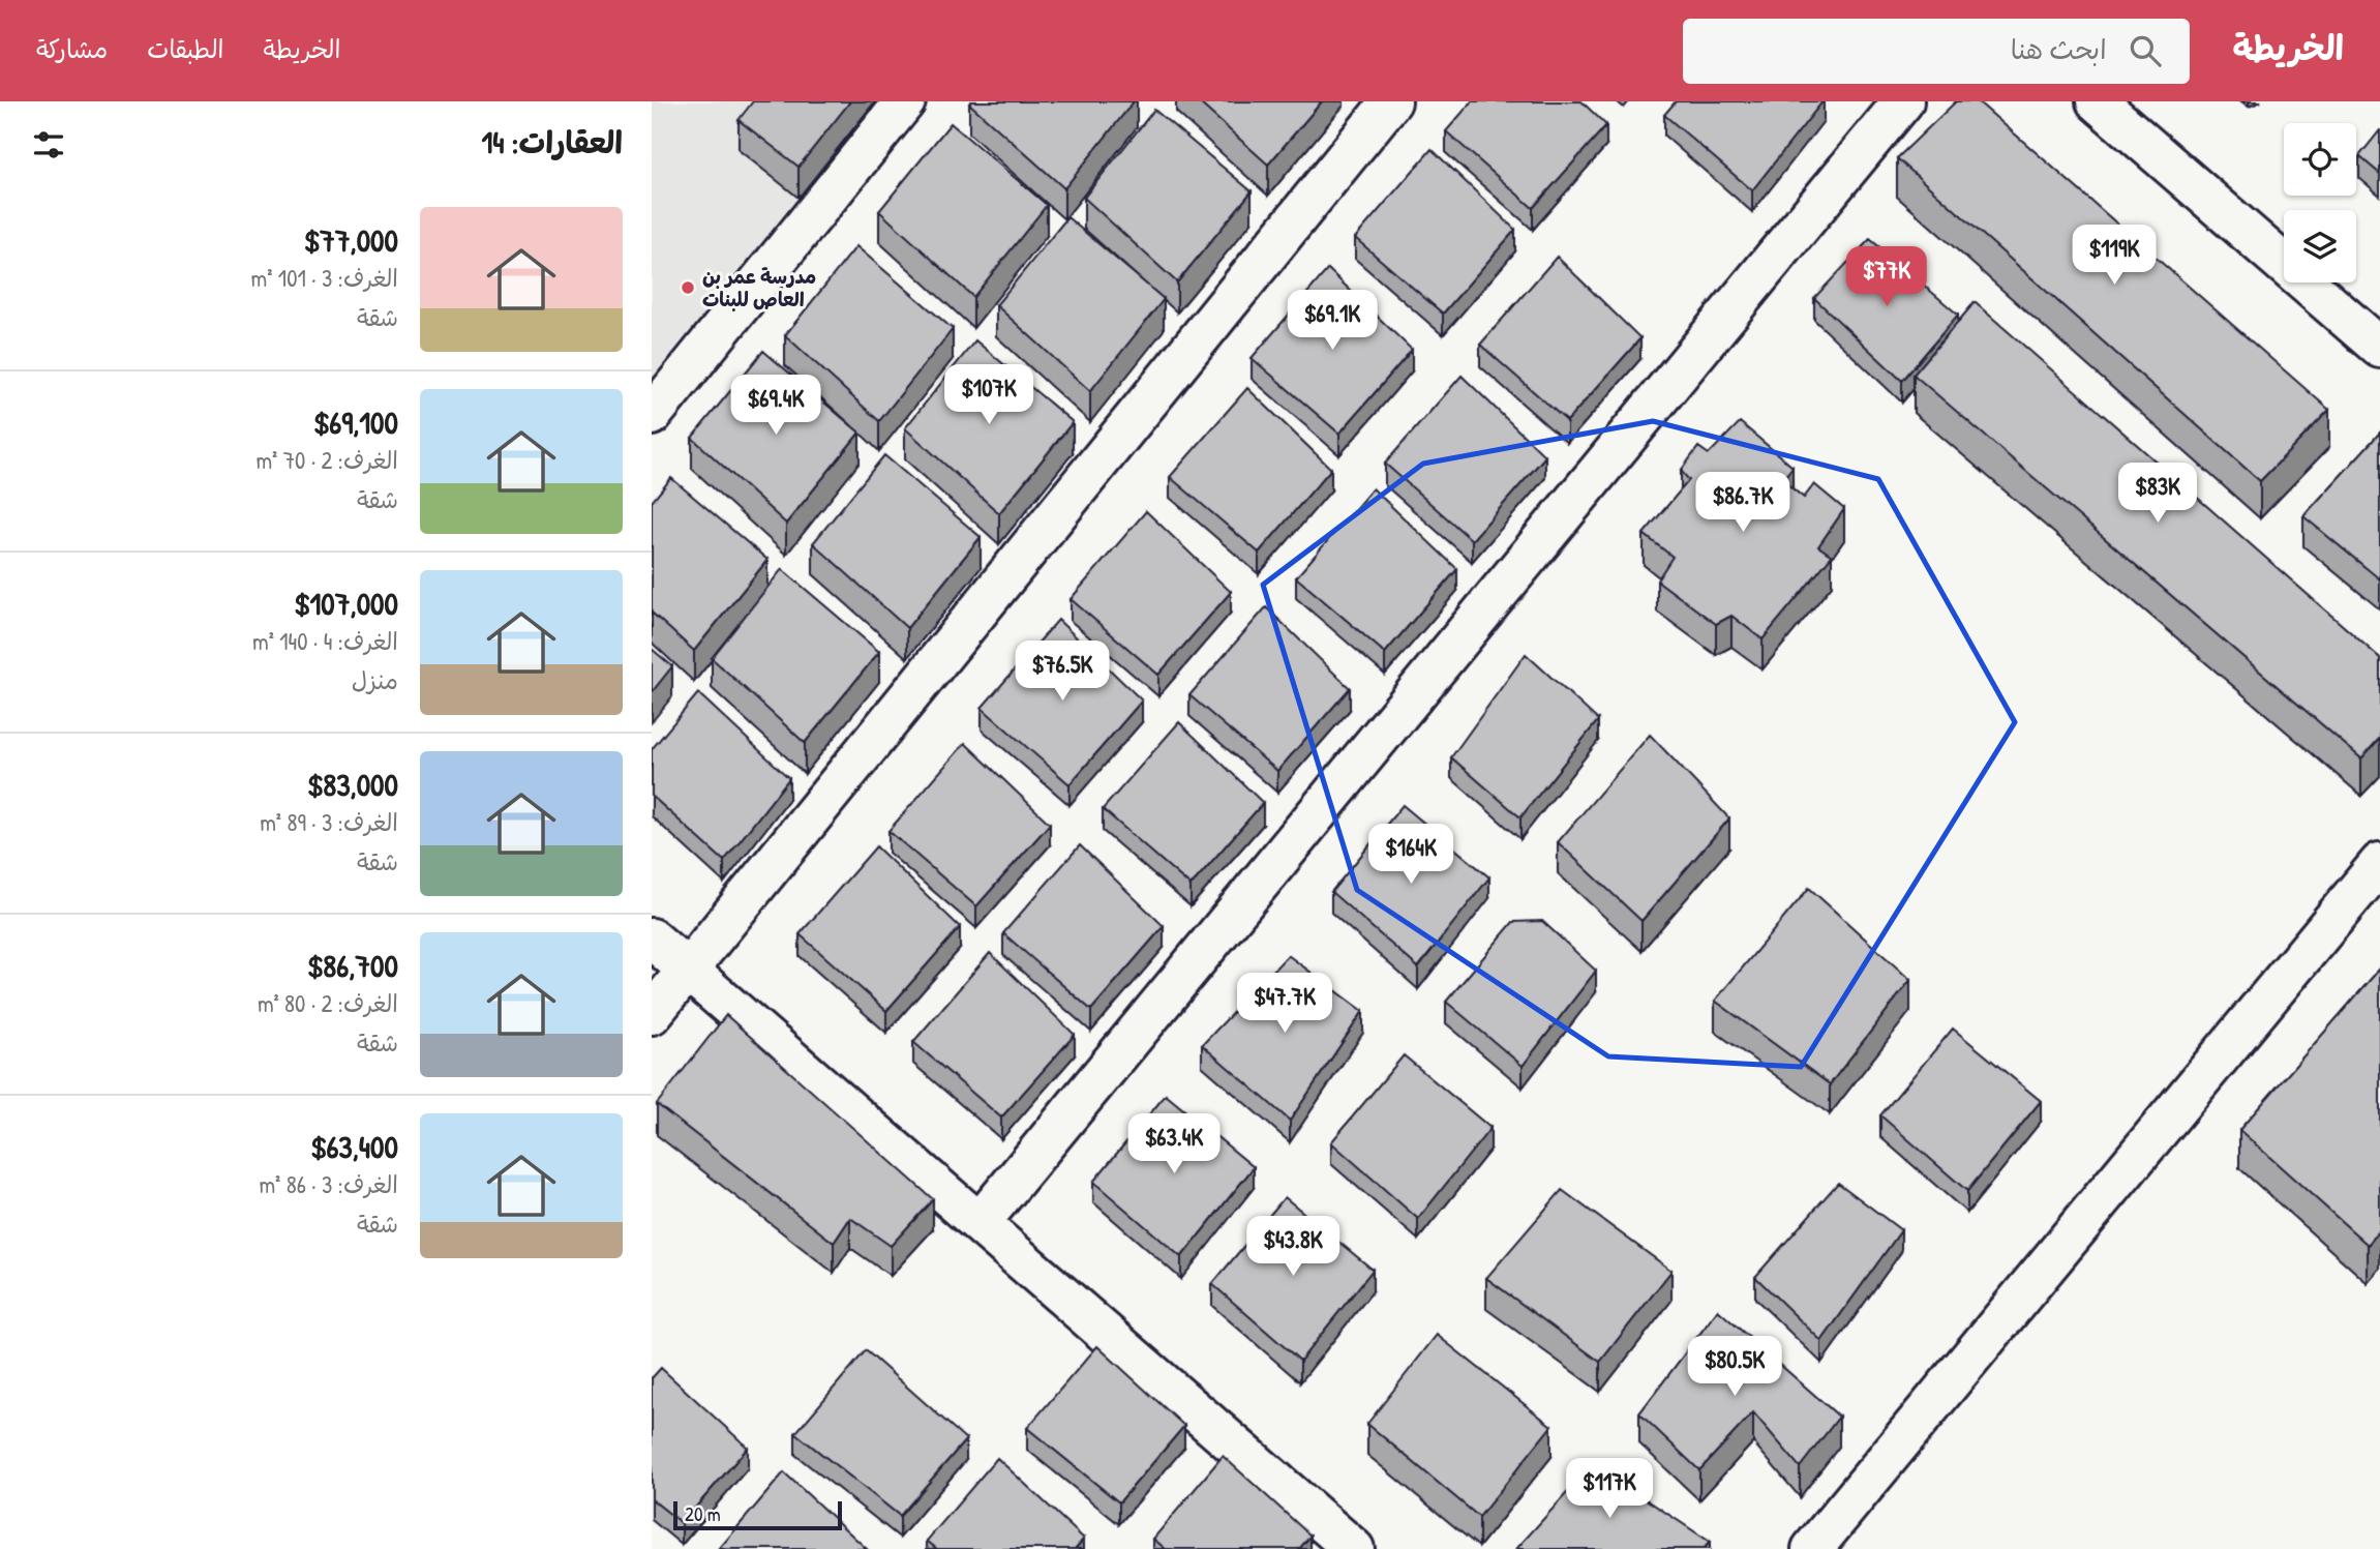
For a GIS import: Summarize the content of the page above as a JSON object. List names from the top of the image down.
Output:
{
  "places": ["مدرسة عمر بن العاص للبنات"],
  "scale_bar": "20 m",
  "page": {
    "header": "الخريطة",
    "search": "ابحث هنا",
    "nav": ["الخريطة", "الطبقات", "مشاركة"],
    "heading": "العقارات: 14",
    "list": [
      {
        "name": "$77,000",
        "note": "الغرف: 3 · 101 m² · شقة"
      },
      {
        "name": "$69,100",
        "note": "الغرف: 2 · 70 m² · شقة"
      },
      {
        "name": "$107,000",
        "note": "الغرف: 4 · 140 m² · منزل"
      },
      {
        "name": "$83,000",
        "note": "الغرف: 3 · 89 m² · شقة"
      },
      {
        "name": "$86,700",
        "note": "الغرف: 2 · 80 m² · شقة"
      },
      {
        "name": "$63,400",
        "note": "الغرف: 3 · 86 m² · شقة"
      }
    ],
    "price": [
      "$119K",
      "$77K",
      "$69.1K",
      "$107K",
      "$69.4K",
      "$83K",
      "$86.7K",
      "$76.5K",
      "$164K",
      "$47.7K",
      "$63.4K",
      "$43.8K",
      "$80.5K",
      "$117K"
    ],
    "scale": "20 m"
  }
}
